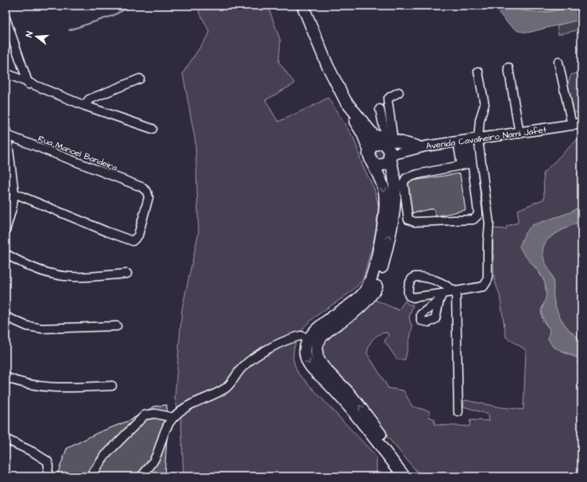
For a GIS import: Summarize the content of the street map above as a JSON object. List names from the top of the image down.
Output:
{
  "streets": {
    "main road": ["Avenida Cavalheiro Nami Jafet"],
    "street": ["Rua Manoel Bandeira"]
  },
  "north": "left"
}
